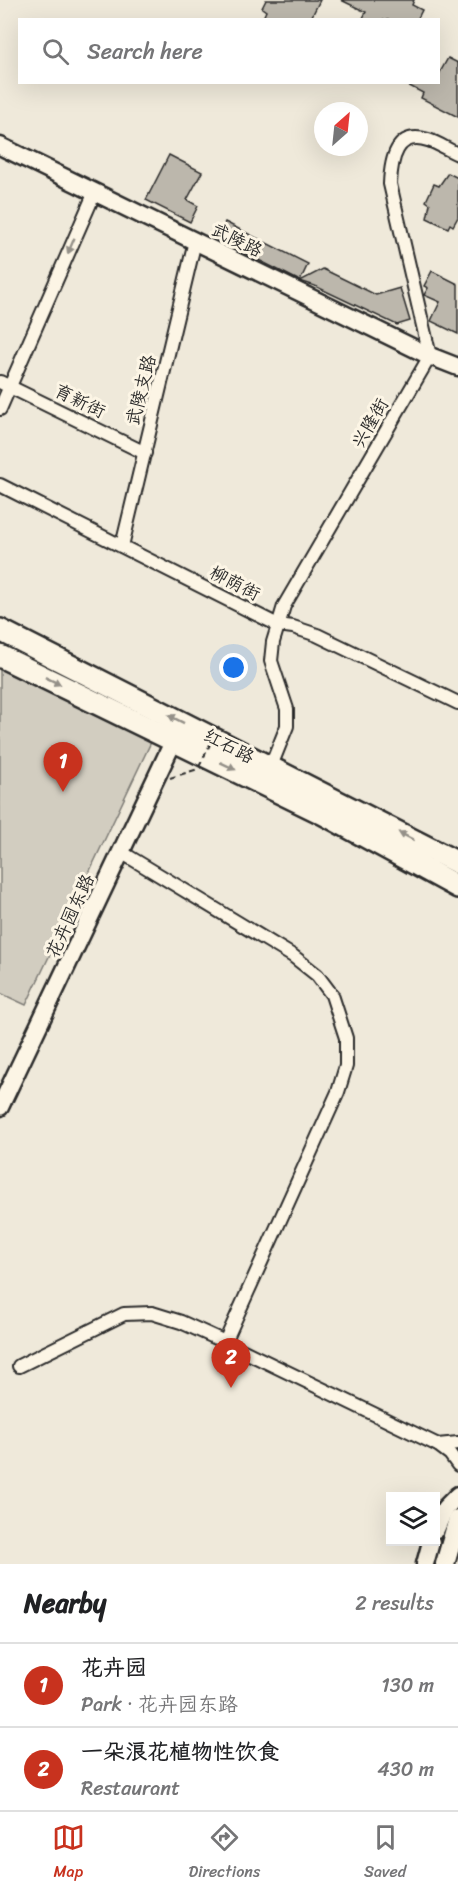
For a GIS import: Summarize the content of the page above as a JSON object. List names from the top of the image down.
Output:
{
  "streets": {
    "highway": ["红石路"],
    "street": [
      "武陵路",
      "武陵支路",
      "育新街",
      "兴隆街",
      "柳荫街",
      "花卉园东路"
    ]
  },
  "crossings": [
    ["武陵路", "武陵支路"],
    ["武陵路", "兴隆街"],
    ["武陵支路", "育新街"],
    ["武陵支路", "柳荫街"],
    ["兴隆街", "柳荫街"],
    ["兴隆街", "红石路"],
    ["红石路", "花卉园东路"]
  ],
  "north": "top right",
  "page": {
    "search": "Search here",
    "pins": ["1", "2"],
    "heading": ["Nearby", "2 results"],
    "list": [
      {
        "mark": "1",
        "name": "花卉园",
        "note": "Park · 花卉园东路",
        "value": "130 m"
      },
      {
        "mark": "2",
        "name": "一朵浪花植物性饮食",
        "note": "Restaurant",
        "value": "430 m"
      }
    ],
    "nav": ["Map", "Directions", "Saved"]
  }
}
